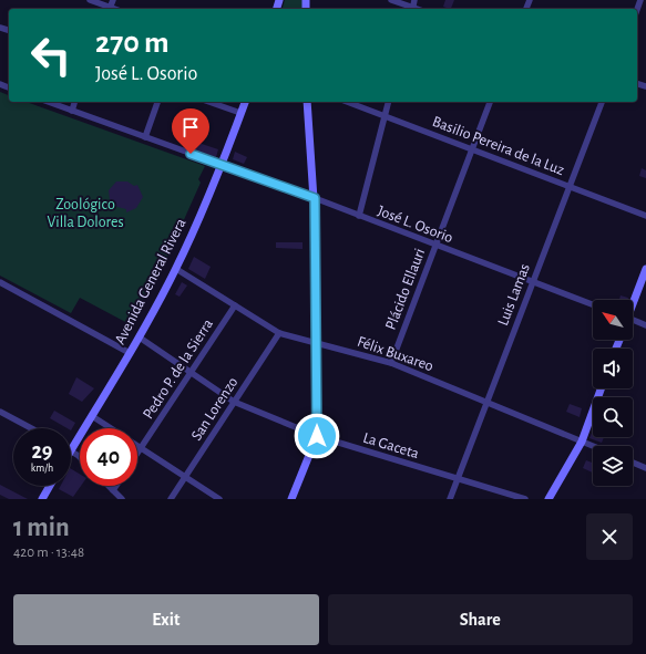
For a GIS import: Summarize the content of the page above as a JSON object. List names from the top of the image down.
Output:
{
  "streets": {
    "street": [
      "Basilio Pereira de la Luz",
      "José L. Osorio",
      "Avenida General Rivera",
      "Plácido Ellauri",
      "Luis Lamas",
      "Félix Buxareo",
      "Pedro P. de la Sierra",
      "San Lorenzo",
      "La Gaceta"
    ]
  },
  "crossings": [
    ["Basilio Pereira de la Luz", "Plácido Ellauri"],
    ["Basilio Pereira de la Luz", "Luis Lamas"],
    ["José L. Osorio", "Avenida General Rivera"],
    ["José L. Osorio", "Plácido Ellauri"],
    ["José L. Osorio", "Luis Lamas"],
    ["Avenida General Rivera", "Félix Buxareo"],
    ["Avenida General Rivera", "La Gaceta"],
    ["Plácido Ellauri", "Félix Buxareo"],
    ["Luis Lamas", "Félix Buxareo"],
    ["Luis Lamas", "La Gaceta"],
    ["Félix Buxareo", "Pedro P. de la Sierra"],
    ["Félix Buxareo", "San Lorenzo"],
    ["Pedro P. de la Sierra", "La Gaceta"],
    ["San Lorenzo", "La Gaceta"]
  ],
  "parks": ["Zoológico Villa Dolores"],
  "north": "top left",
  "page": {
    "turn": ["270 m", "José L. Osorio"],
    "speed": "29 km/h",
    "limit": "40",
    "heading": ["1 min", "420 m · 13:48"],
    "buttons": ["Exit", "Share"]
  }
}
